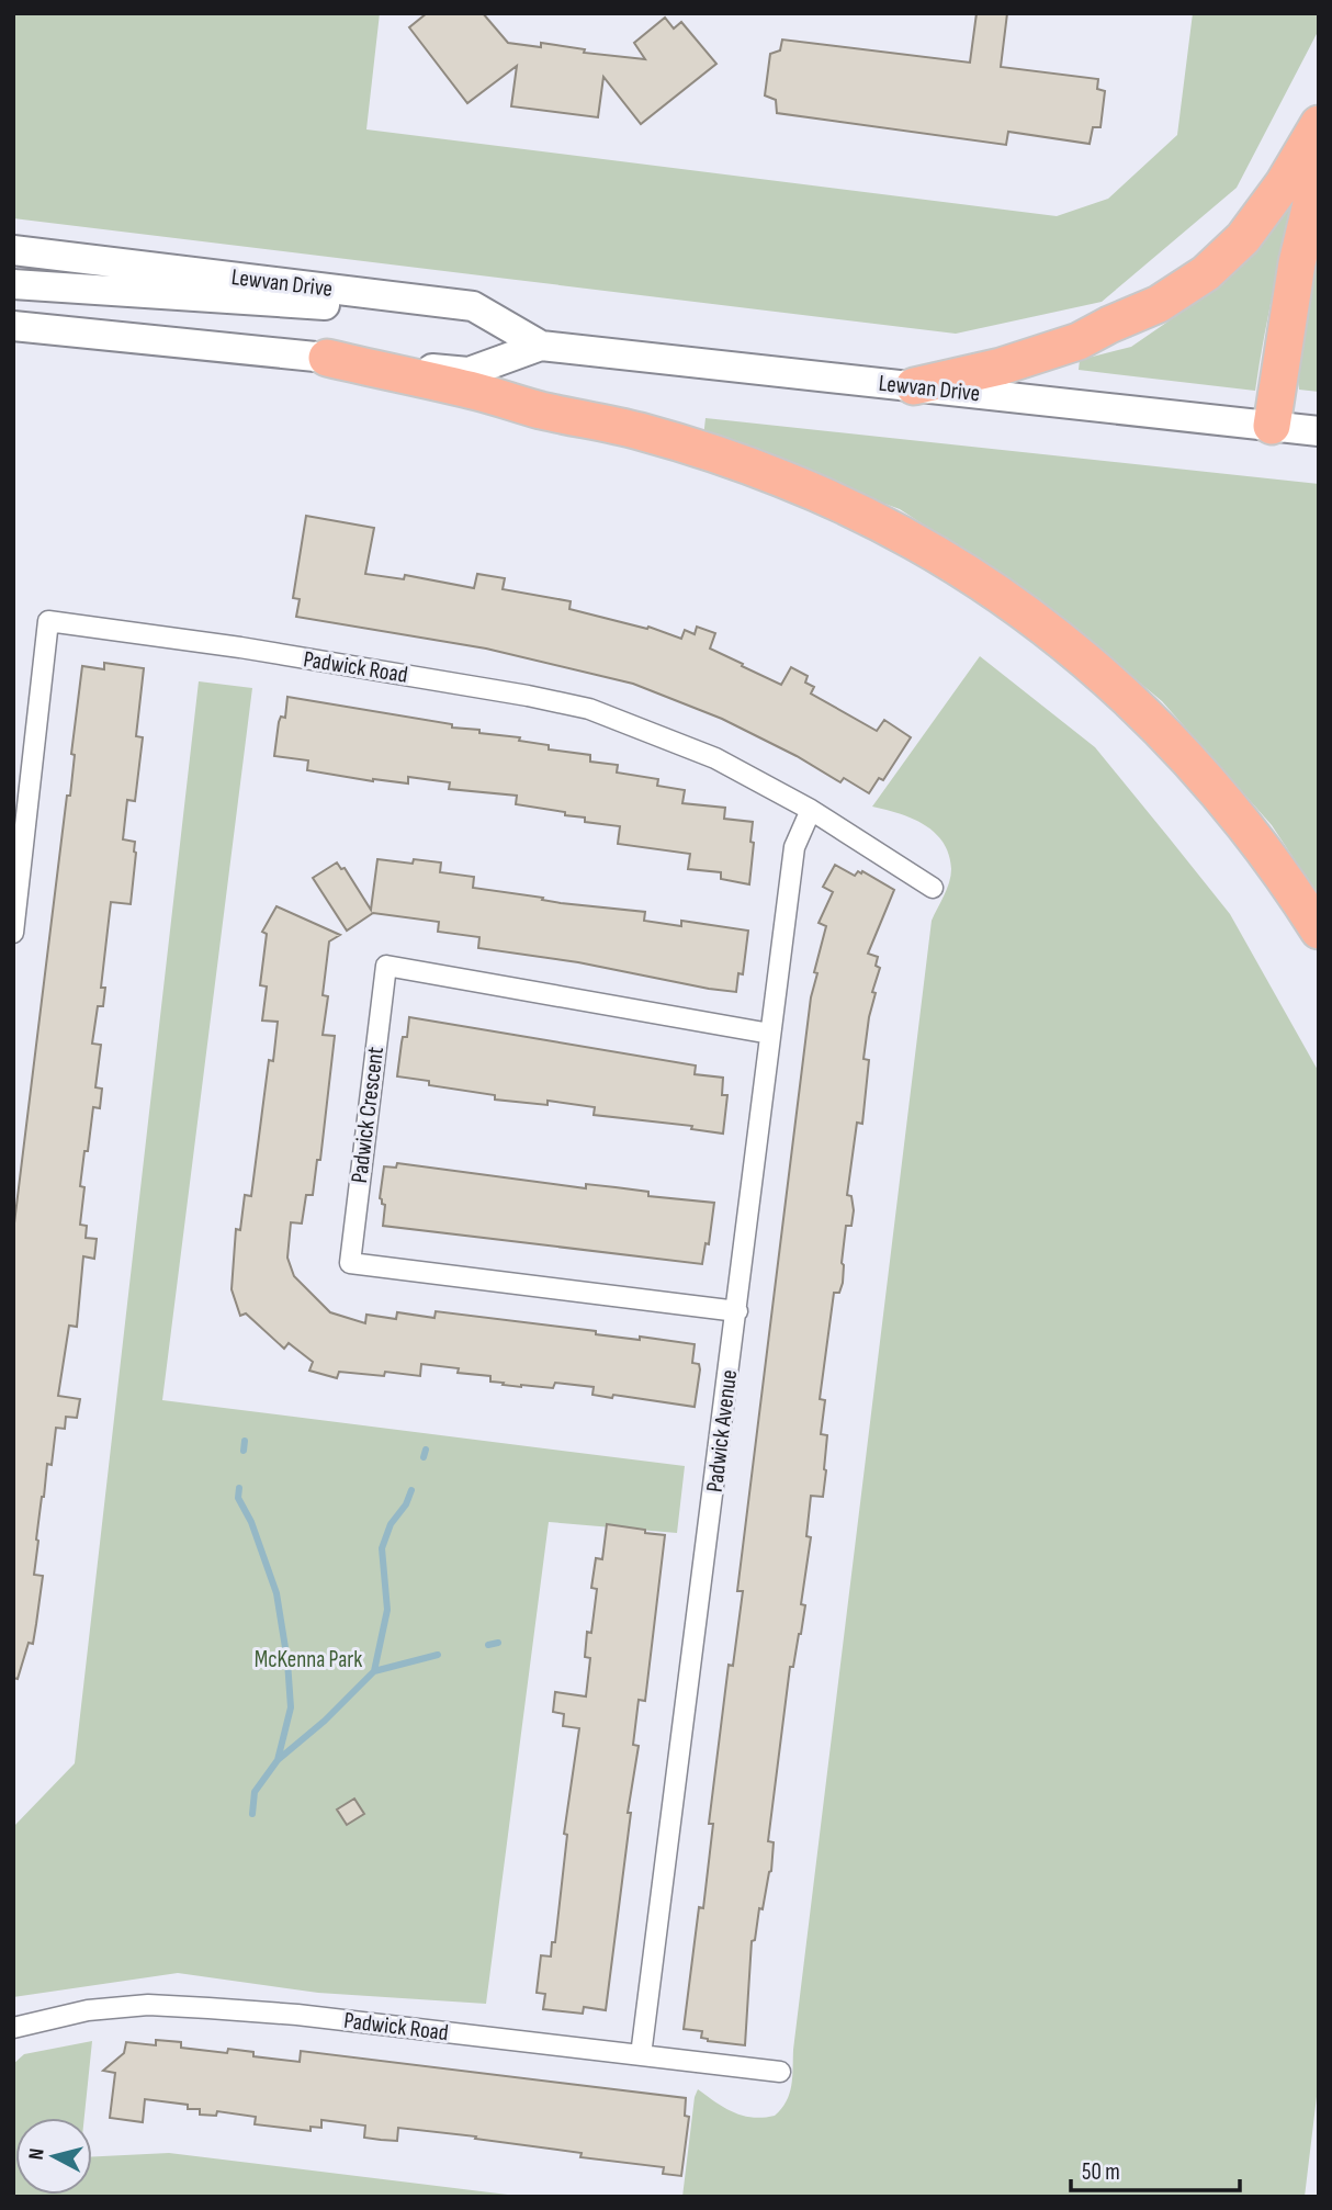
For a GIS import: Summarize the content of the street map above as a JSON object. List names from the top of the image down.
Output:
{
  "streets": {
    "main road": ["Lewvan Drive"],
    "street": ["Padwick Road", "Padwick Crescent", "Padwick Avenue"]
  },
  "crossings": [
    ["Padwick Road", "Padwick Avenue"],
    ["Padwick Crescent", "Padwick Avenue"]
  ],
  "parks": ["McKenna Park"],
  "scale_bar": "50 m",
  "north": "left"
}
